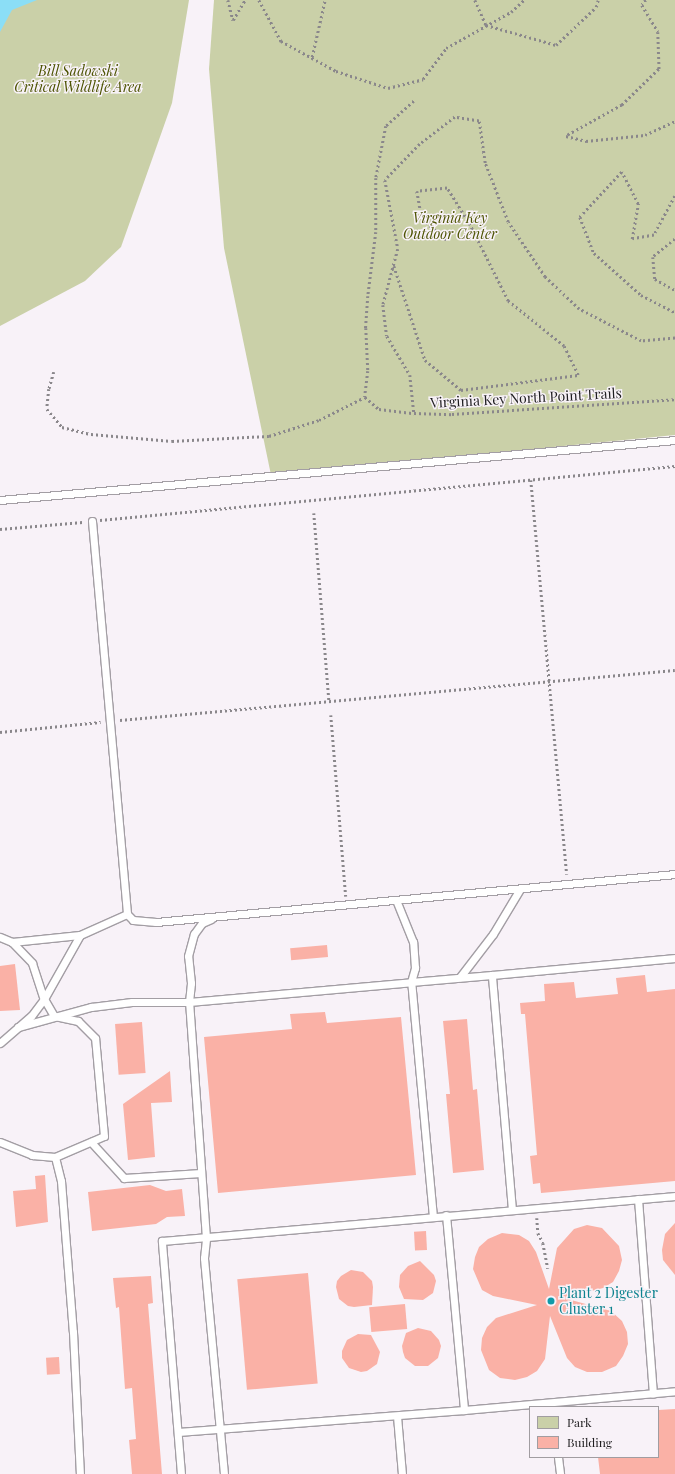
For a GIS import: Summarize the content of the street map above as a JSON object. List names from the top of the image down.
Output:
{
  "streets": {
    "path": ["Virginia Key North Point Trails"]
  },
  "parks": ["Bill Sadowski Critical Wildlife Area", "Virginia Key Outdoor Center"],
  "places": ["Plant 2 Digester Cluster 1"],
  "legend": ["Park", "Building"]
}
